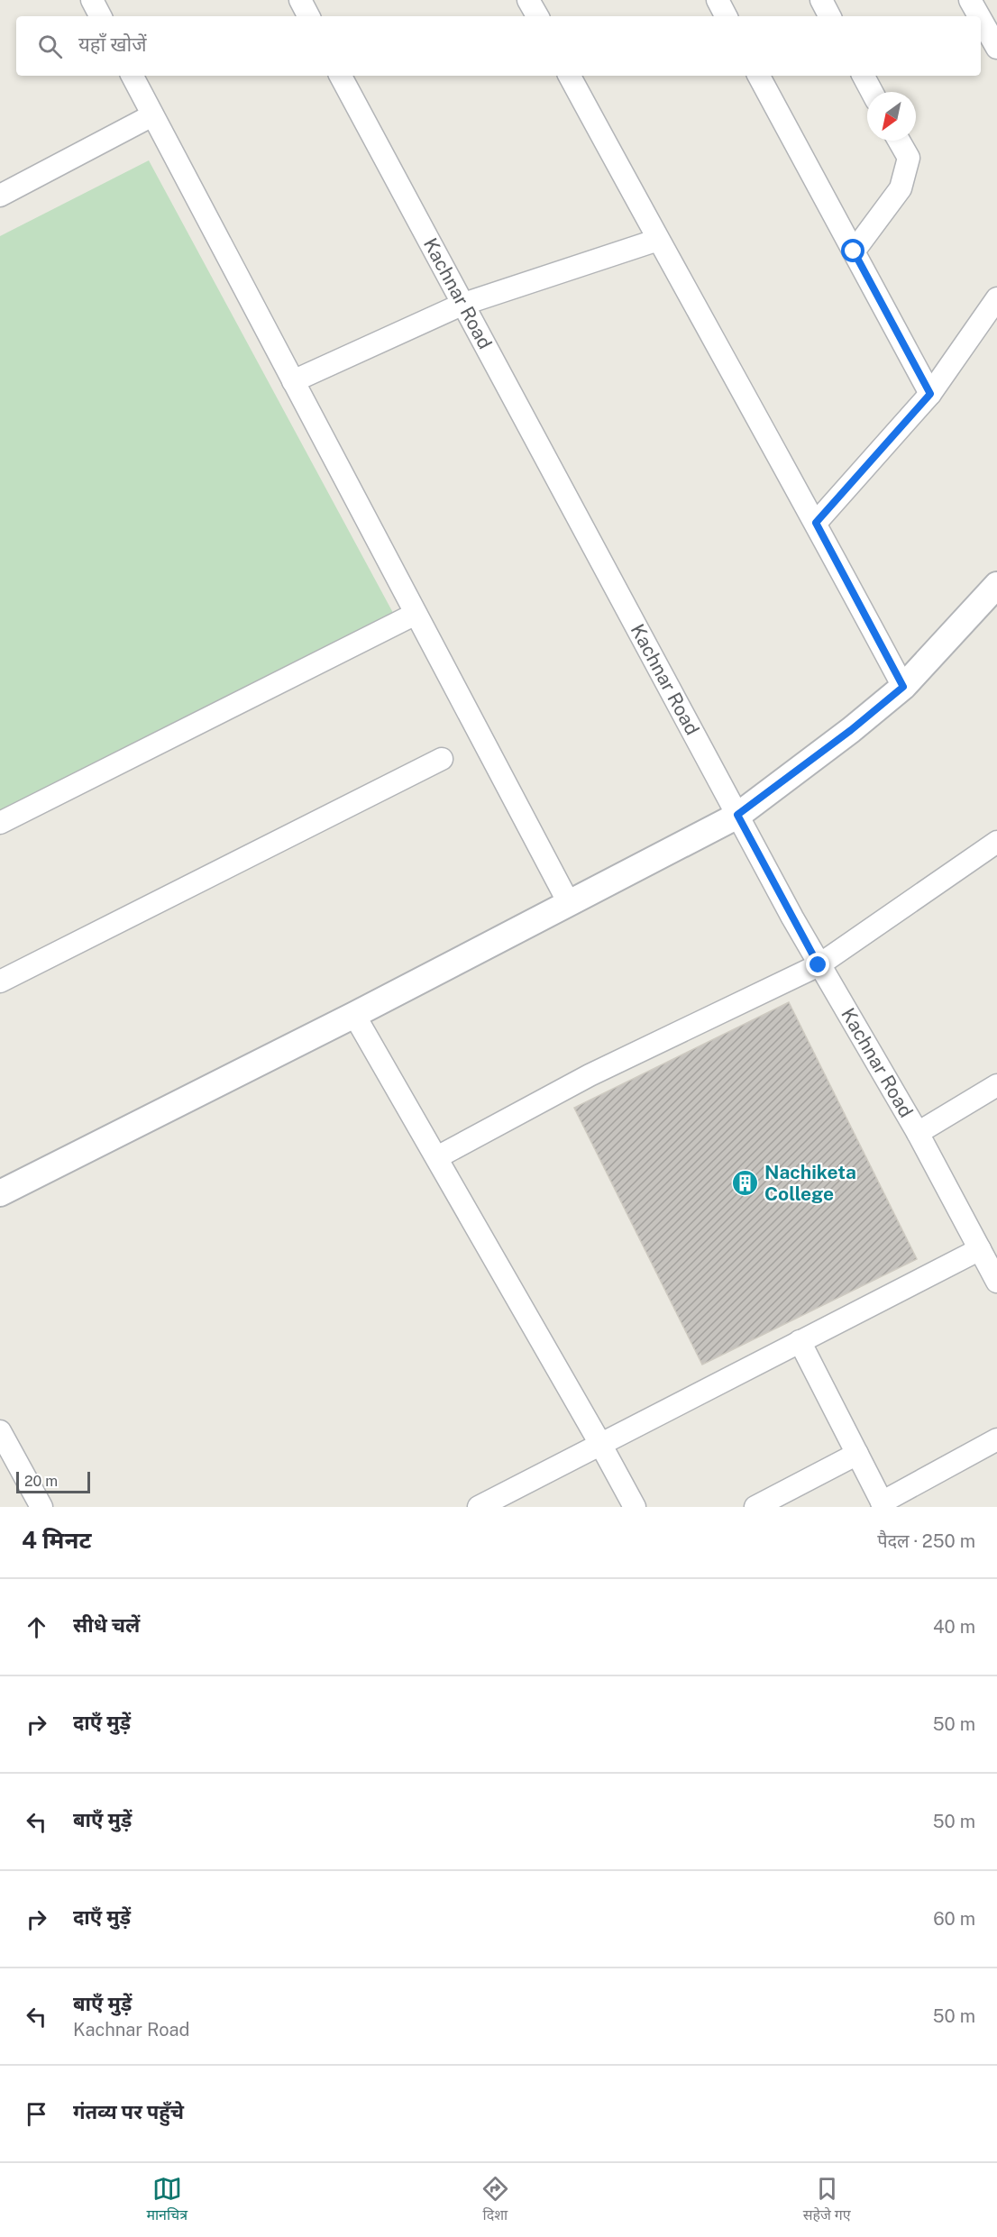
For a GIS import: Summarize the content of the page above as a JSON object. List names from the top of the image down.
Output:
{
  "streets": {
    "street": ["Kachnar Road"]
  },
  "places": {
    "building": ["Nachiketa College"]
  },
  "scale_bar": "20 m",
  "north": "bottom left",
  "page": {
    "search": "यहाँ खोजें",
    "scale": "20 m",
    "heading": ["4 मिनट", "पैदल · 250 m"],
    "list": [
      ["सीधे चलें", "40 m"],
      ["दाएँ मुड़ें", "50 m"],
      ["बाएँ मुड़ें", "50 m"],
      ["दाएँ मुड़ें", "60 m"],
      ["बाएँ मुड़ें", "Kachnar Road", "50 m"],
      "गंतव्य पर पहुँचे"
    ],
    "nav": ["मानचित्र", "दिशा", "सहेजे गए"]
  }
}
